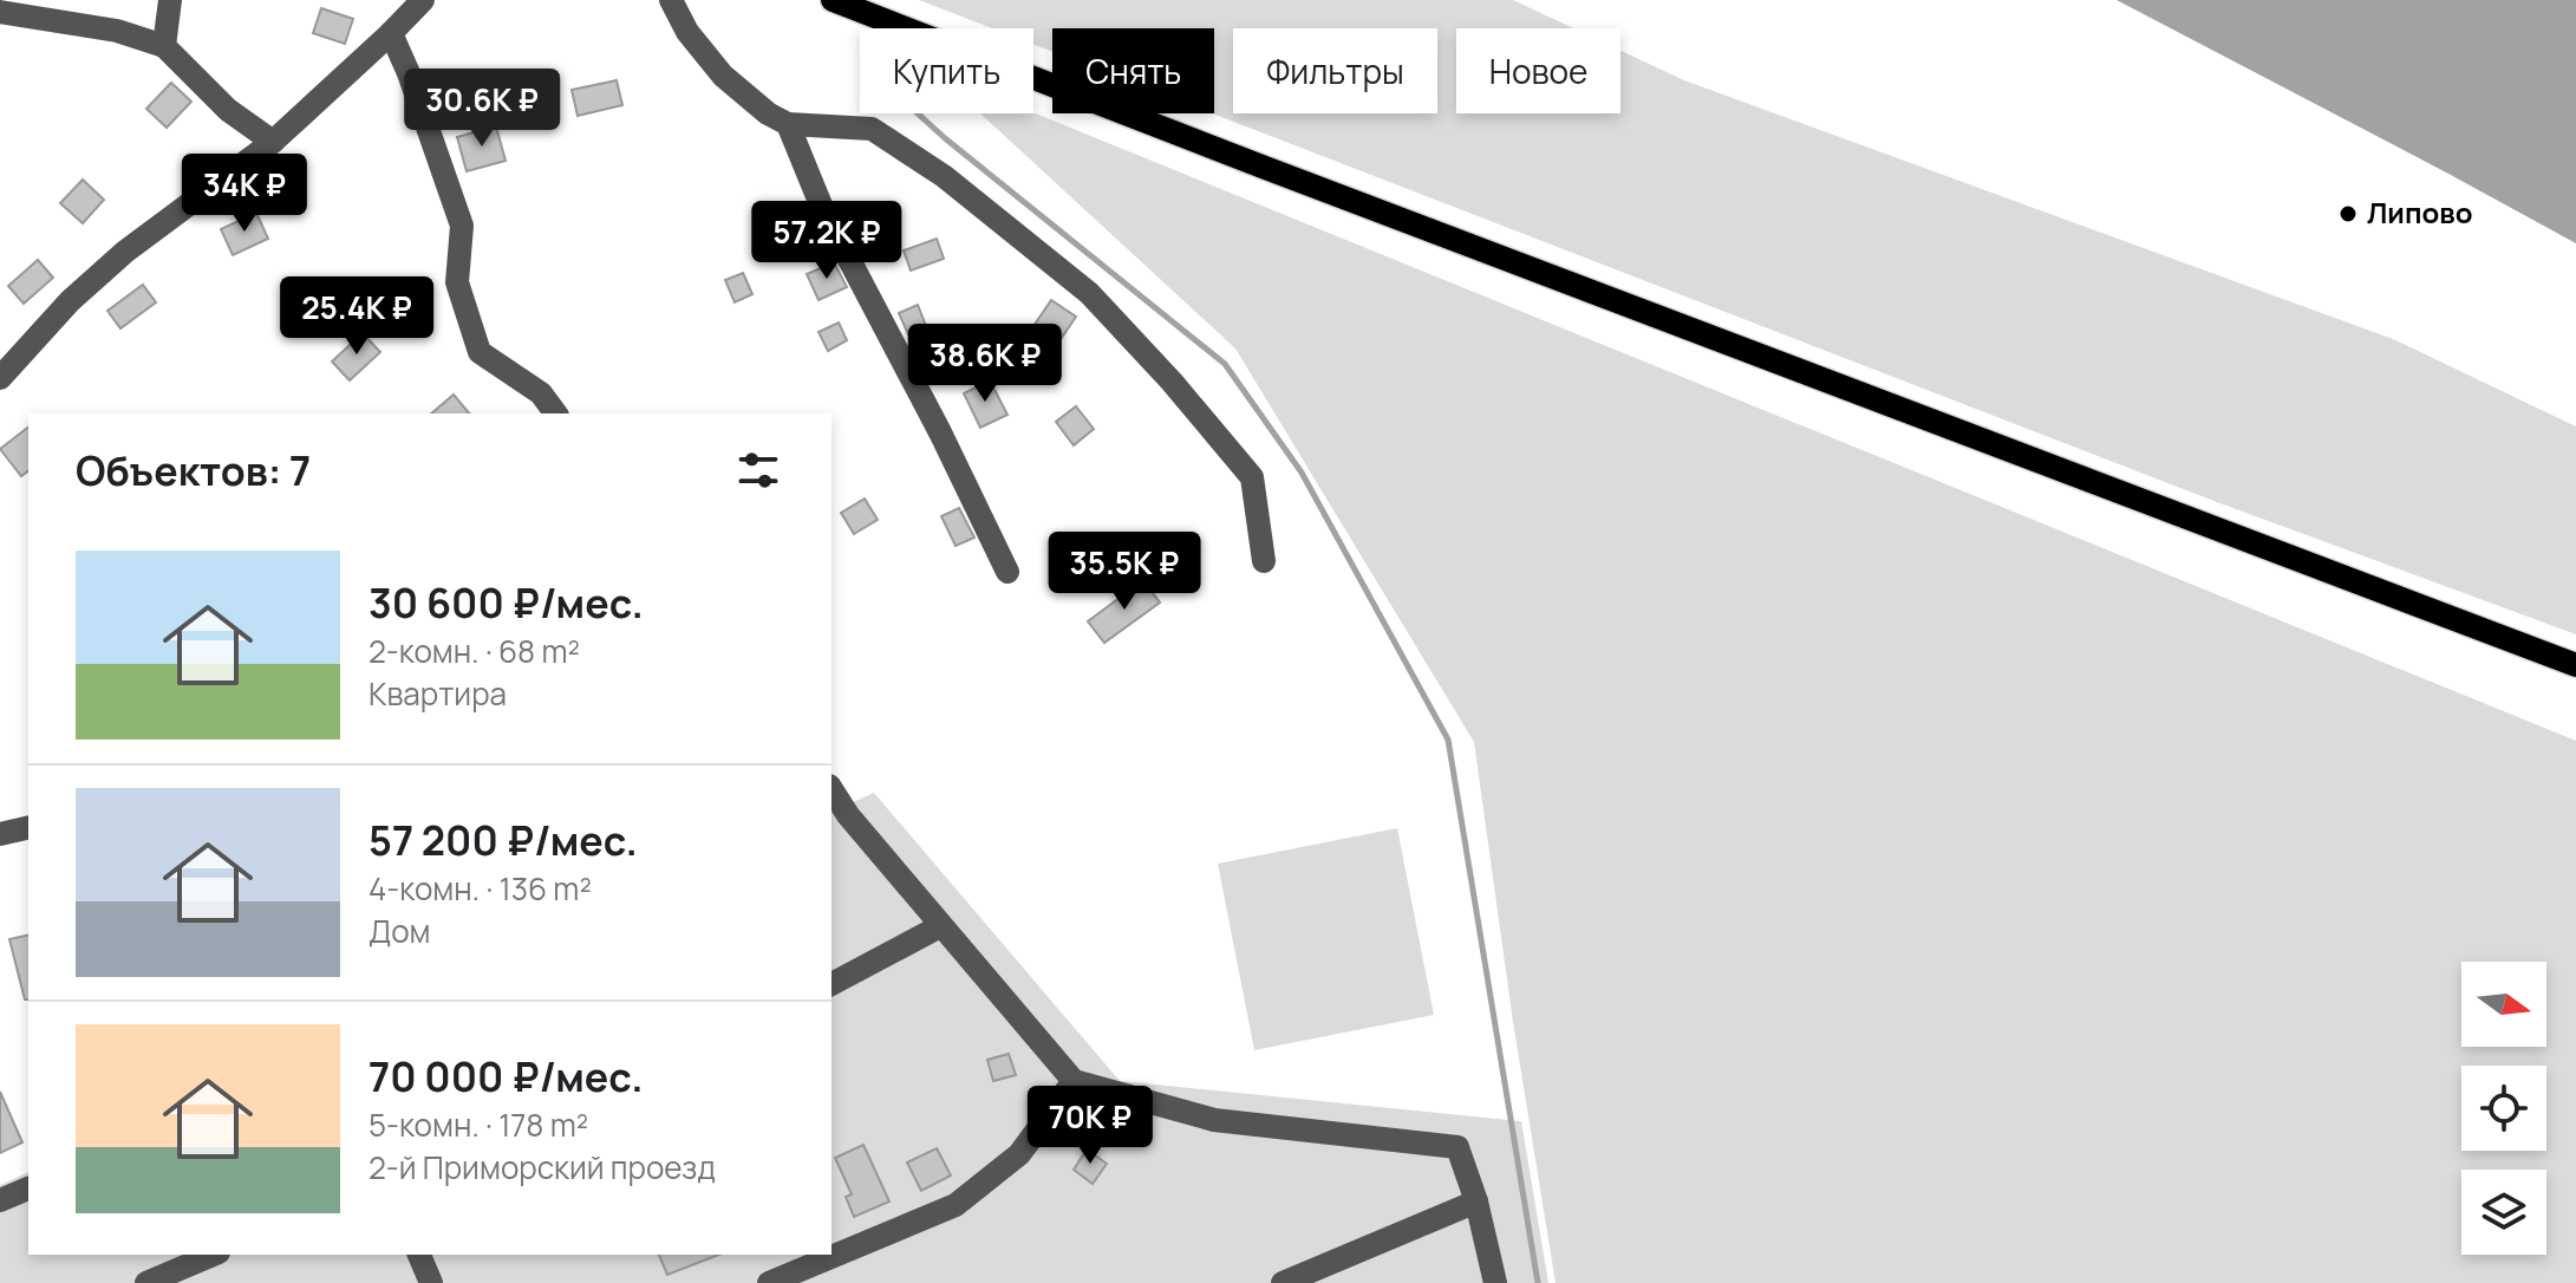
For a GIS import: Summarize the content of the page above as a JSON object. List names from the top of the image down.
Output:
{
  "places": ["Липово"],
  "north": "right",
  "page": {
    "chip": [
      "Купить",
      "Снять",
      "Фильтры",
      "Новое"
    ],
    "price": [
      "30.6K ₽",
      "34K ₽",
      "57.2K ₽",
      "25.4K ₽",
      "38.6K ₽",
      "35.5K ₽",
      "70K ₽"
    ],
    "heading": "Объектов: 7",
    "list": [
      {
        "name": "30 600 ₽/мес.",
        "note": "2-комн. · 68 m² · Квартира"
      },
      {
        "name": "57 200 ₽/мес.",
        "note": "4-комн. · 136 m² · Дом"
      },
      {
        "name": "70 000 ₽/мес.",
        "note": "5-комн. · 178 m² · 2-й Приморский проезд"
      }
    ]
  }
}
